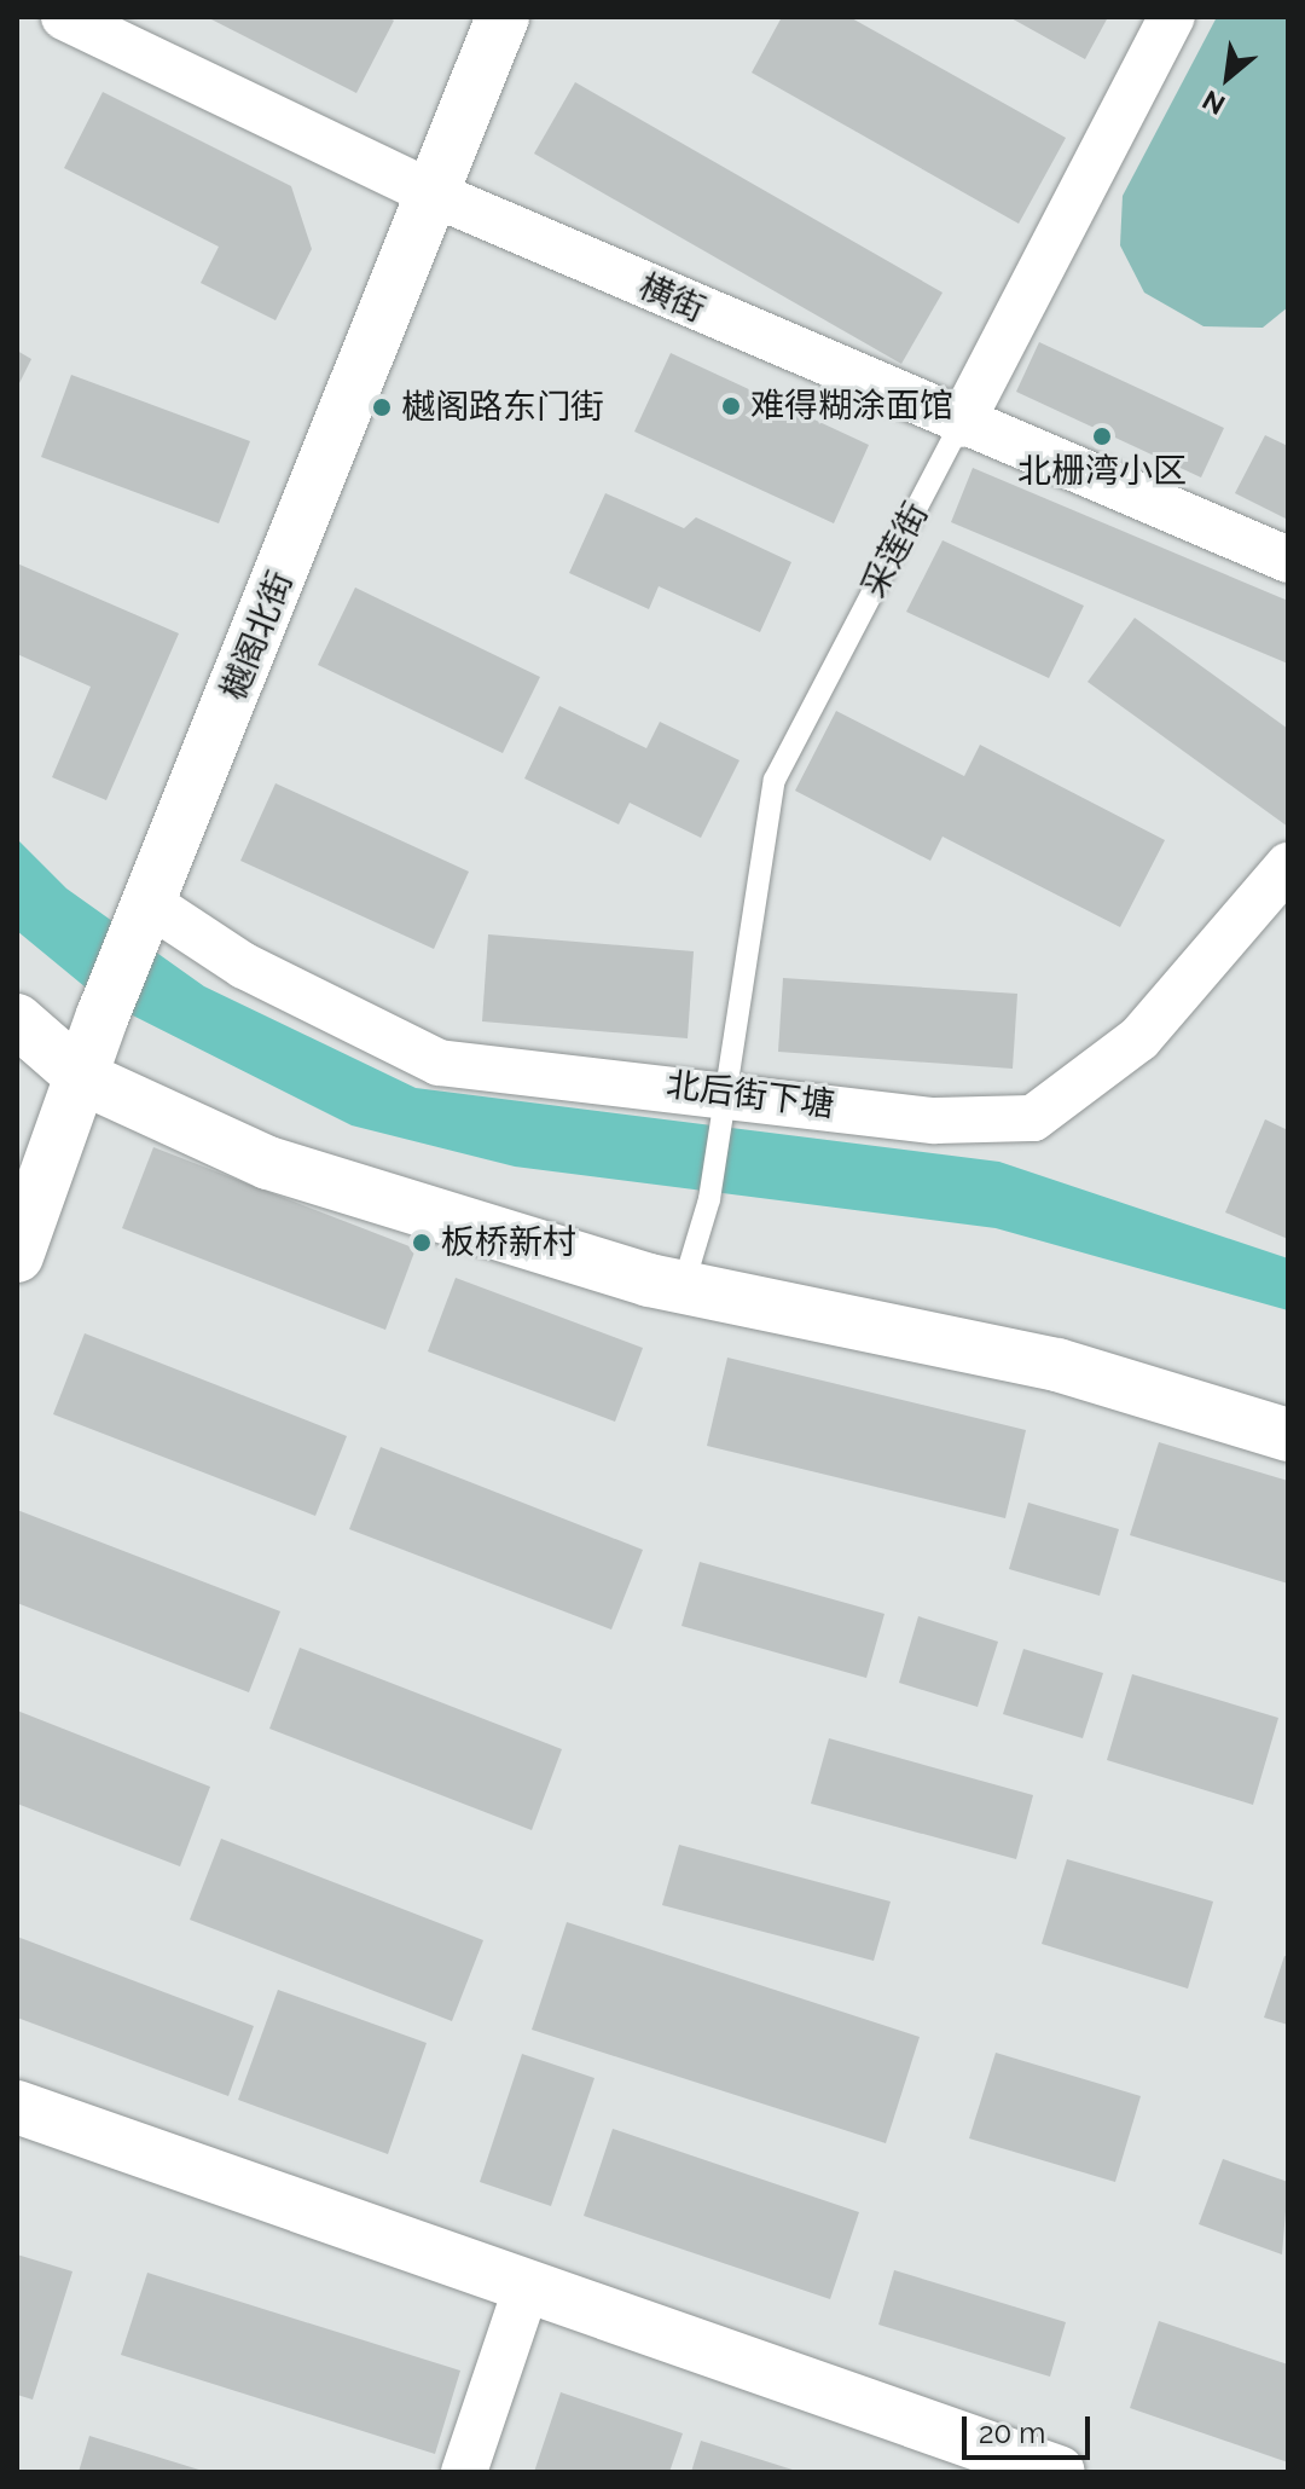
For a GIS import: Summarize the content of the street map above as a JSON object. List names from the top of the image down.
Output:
{
  "streets": {
    "street": [
      "横街",
      "采莲街",
      "樾阁北街",
      "北后街下塘"
    ]
  },
  "crossings": [
    ["横街", "采莲街"],
    ["横街", "樾阁北街"],
    ["采莲街", "北后街下塘"],
    ["樾阁北街", "北后街下塘"]
  ],
  "places": [
    "难得糊涂面馆",
    "樾阁路东门街",
    "北栅湾小区",
    "板桥新村"
  ],
  "scale_bar": "20 m",
  "north": "bottom left"
}
